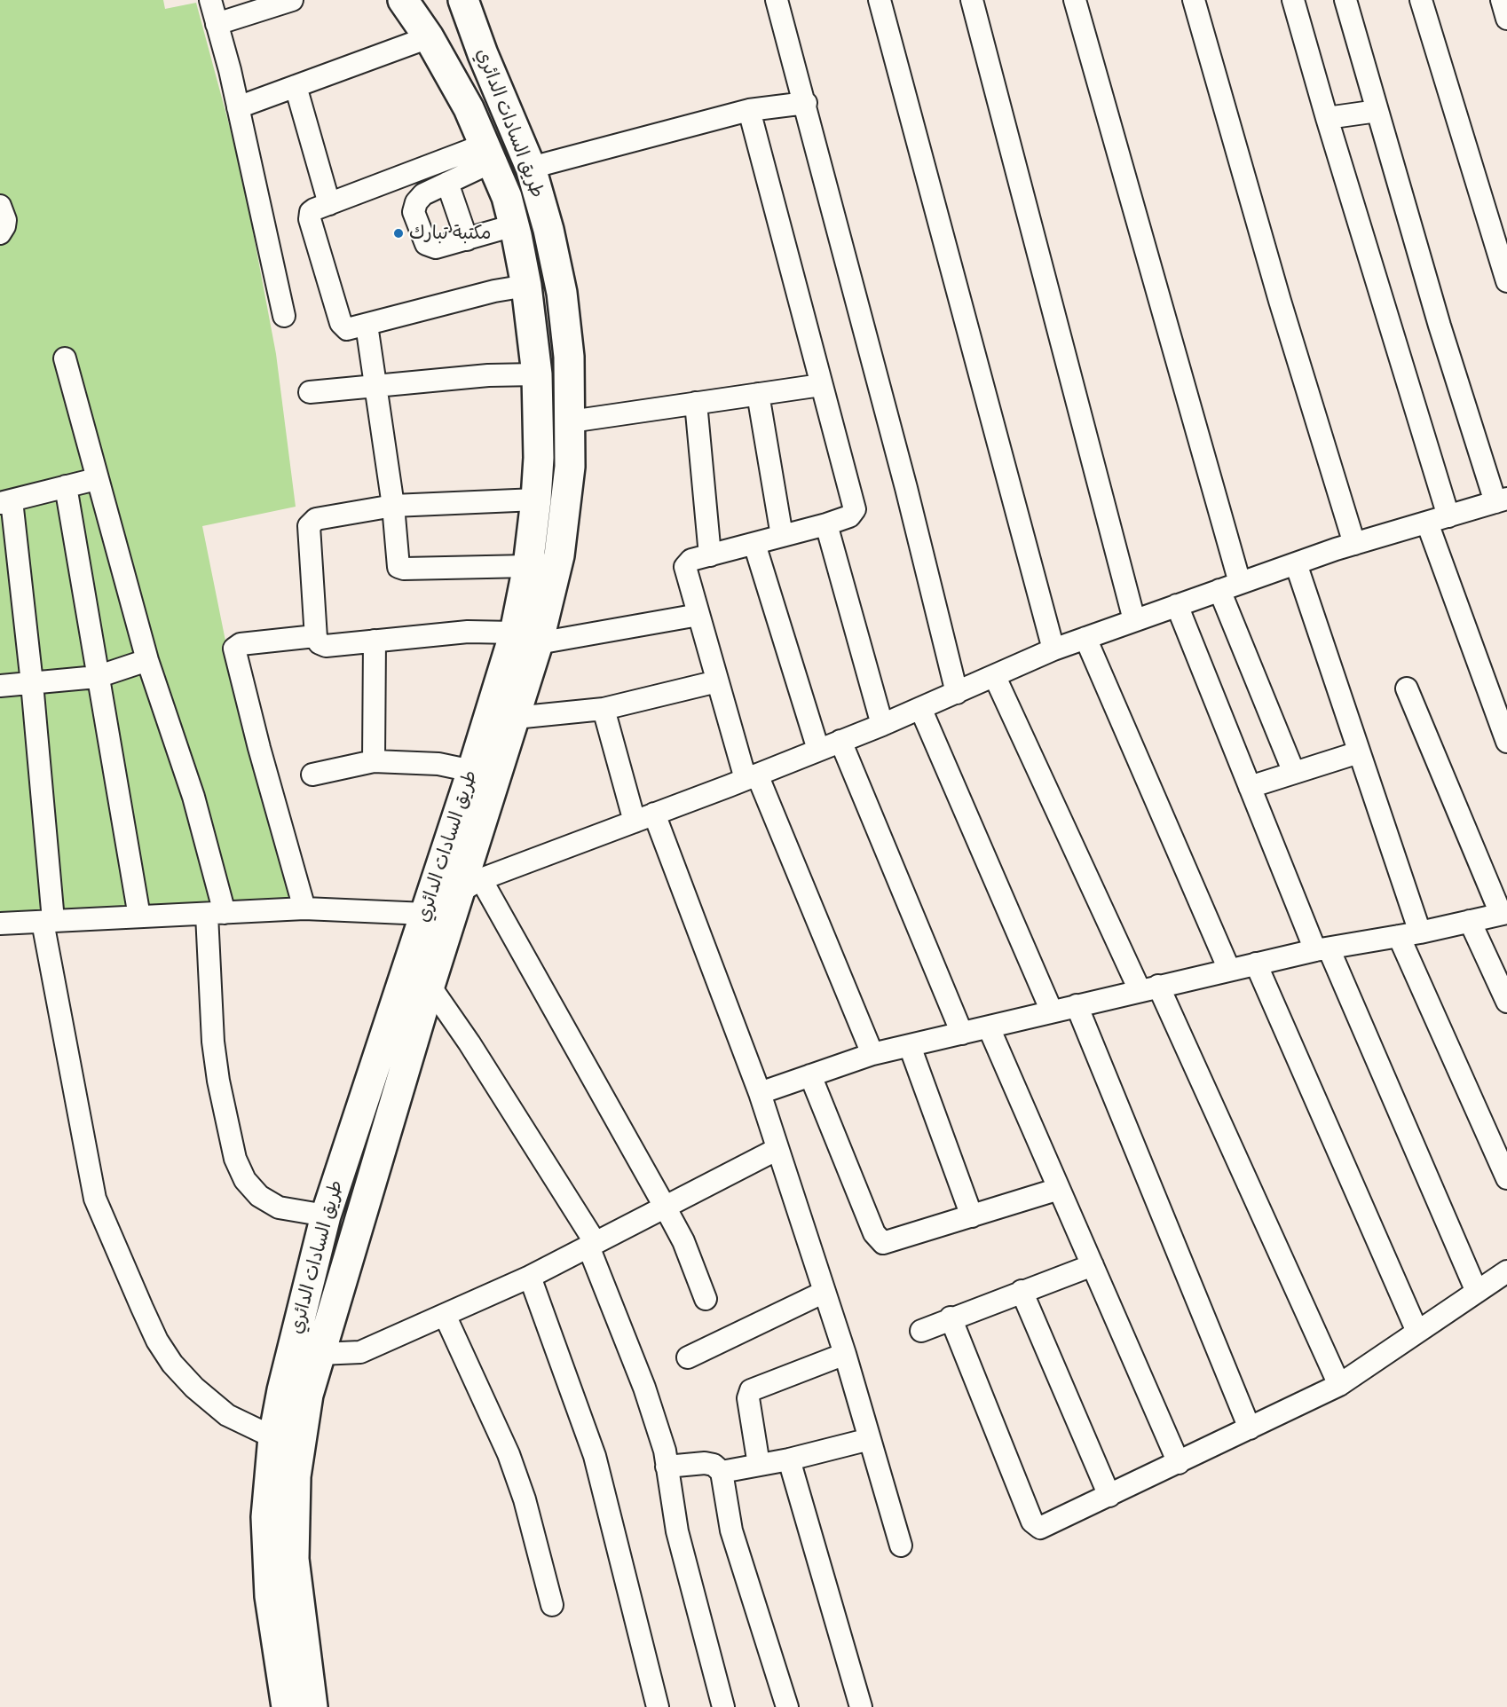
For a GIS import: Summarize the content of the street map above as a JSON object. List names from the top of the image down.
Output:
{
  "streets": {
    "highway": ["طريق السادات الدائري"]
  },
  "places": ["مكتبة تبارك"]
}
